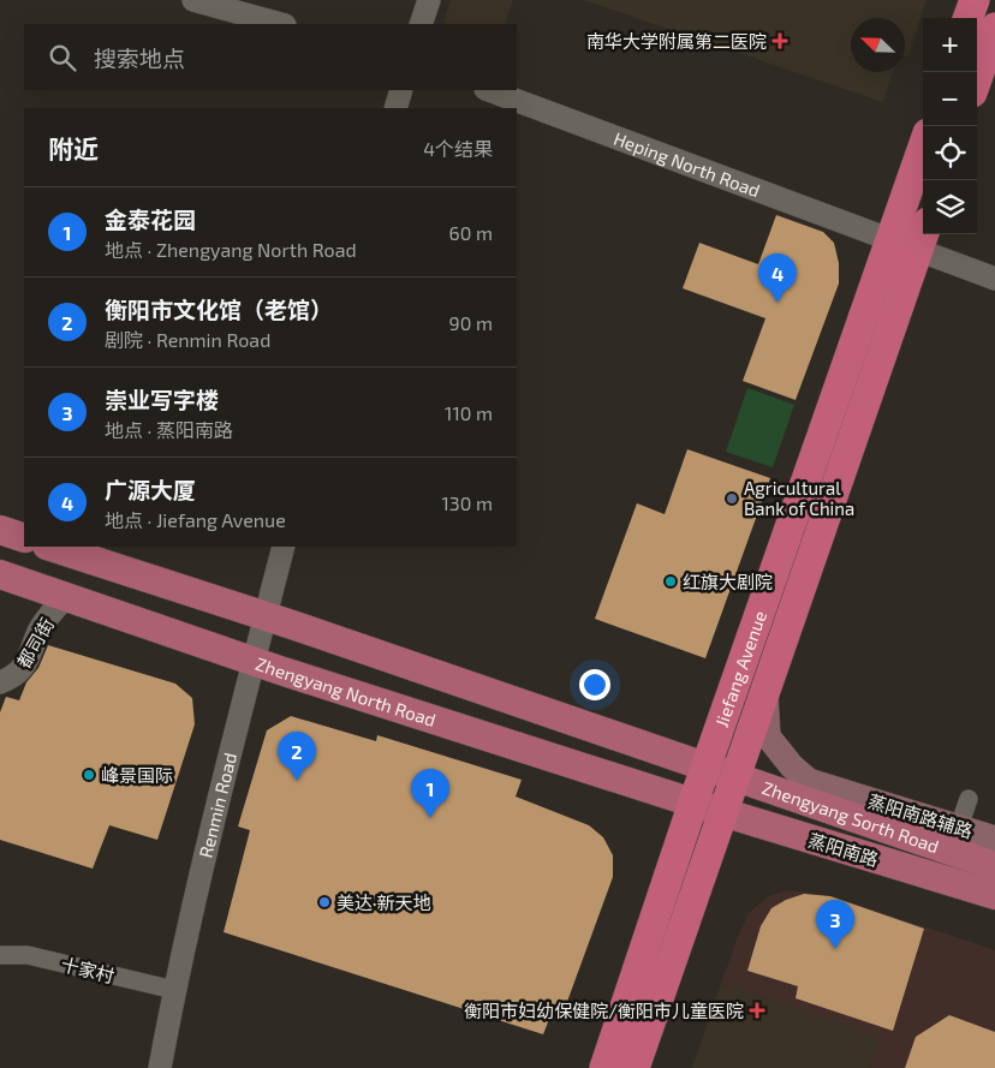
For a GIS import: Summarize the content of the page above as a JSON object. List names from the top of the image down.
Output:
{
  "streets": {
    "highway": ["Jiefang Avenue"],
    "main road": [
      "Zhengyang North Road",
      "蒸阳南路辅路",
      "Zhengyang Sorth Road",
      "蒸阳南路"
    ],
    "street": [
      "Heping North Road",
      "都司街",
      "Renmin Road",
      "十家村"
    ]
  },
  "crossings": [
    ["Heping North Road", "Jiefang Avenue"],
    ["都司街", "Zhengyang North Road"],
    ["Jiefang Avenue", "Zhengyang North Road"],
    ["Jiefang Avenue", "蒸阳南路辅路"],
    ["Jiefang Avenue", "Zhengyang Sorth Road"],
    ["Jiefang Avenue", "蒸阳南路"],
    ["Zhengyang North Road", "Renmin Road"],
    ["Zhengyang North Road", "蒸阳南路"],
    ["Renmin Road", "十家村"],
    ["蒸阳南路辅路", "Zhengyang Sorth Road"]
  ],
  "places": {
    "health": ["南华大学附属第二医院", "衡阳市妇幼保健院/衡阳市儿童医院"],
    "other": [
      "Agricultural Bank of China",
      "红旗大剧院",
      "峰景国际",
      "美达·新天地"
    ]
  },
  "north": "top left",
  "page": {
    "map_buttons": ["+", "−"],
    "search": "搜索地点",
    "heading": ["附近", "4个结果"],
    "list": [
      {
        "mark": "1",
        "name": "金泰花园",
        "note": "地点 · Zhengyang North Road",
        "value": "60 m"
      },
      {
        "mark": "2",
        "name": "衡阳市文化馆（老馆）",
        "note": "剧院 · Renmin Road",
        "value": "90 m"
      },
      {
        "mark": "3",
        "name": "崇业写字楼",
        "note": "地点 · 蒸阳南路",
        "value": "110 m"
      },
      {
        "mark": "4",
        "name": "广源大厦",
        "note": "地点 · Jiefang Avenue",
        "value": "130 m"
      }
    ],
    "pins": [
      "4",
      "2",
      "1",
      "3"
    ]
  }
}
